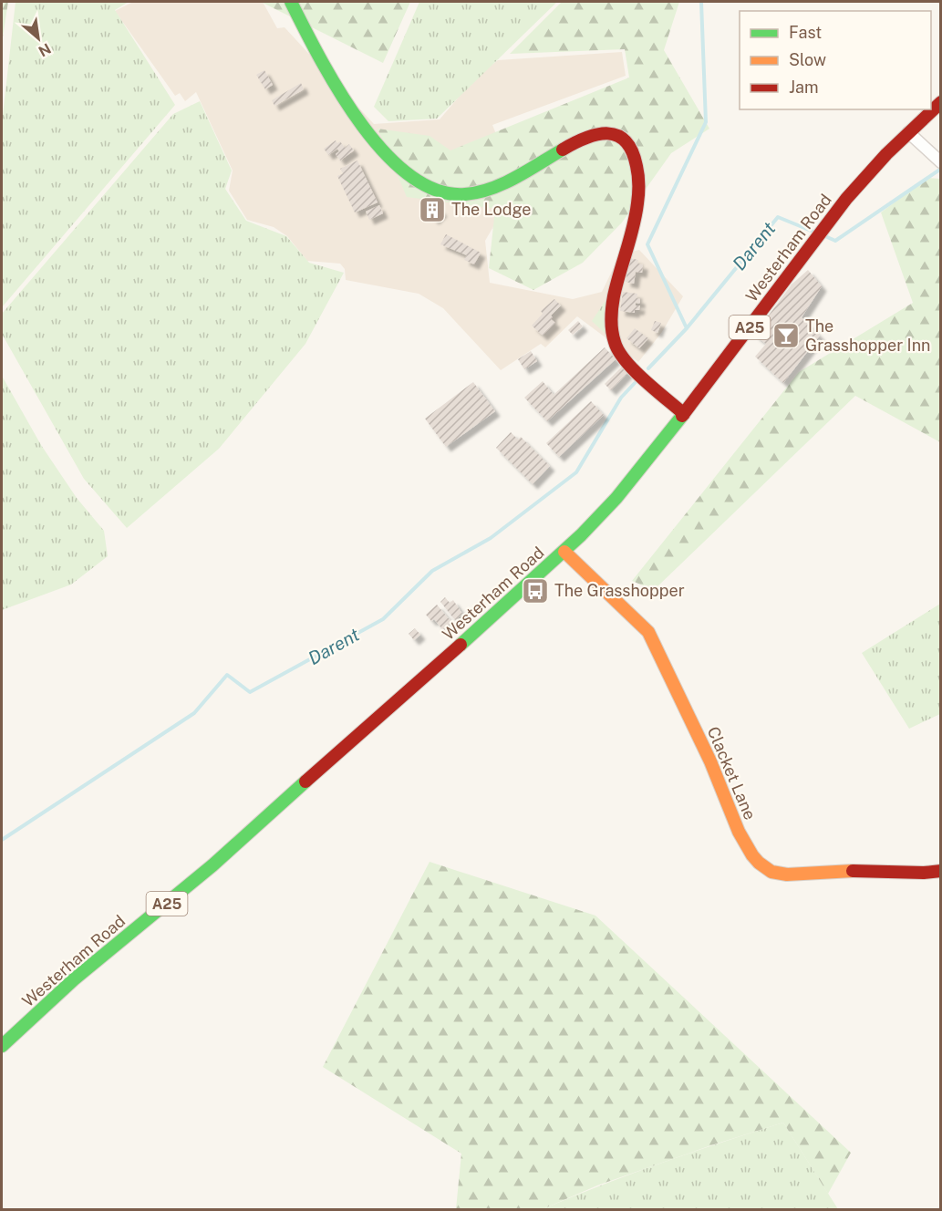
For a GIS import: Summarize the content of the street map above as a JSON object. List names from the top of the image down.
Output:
{
  "streets": {
    "main road": ["Westerham Road", "A25", "Clacket Lane"]
  },
  "crossings": [
    ["Westerham Road", "Clacket Lane"]
  ],
  "water": ["Darent"],
  "places": {
    "building": ["The Lodge"],
    "bar": ["The Grasshopper Inn"],
    "bus stop": ["The Grasshopper"]
  },
  "legend": ["Fast", "Slow", "Jam"],
  "north": "bottom right"
}
